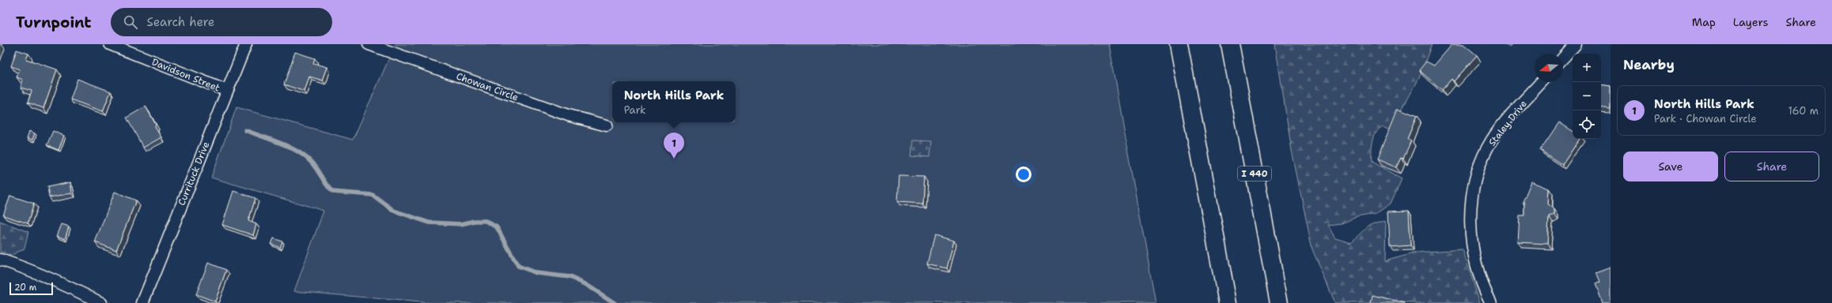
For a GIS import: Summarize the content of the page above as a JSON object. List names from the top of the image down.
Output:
{
  "streets": {
    "highway": ["I 440"],
    "street": [
      "Davidson Street",
      "Chowan Circle",
      "Staley Drive",
      "Currituck Drive"
    ]
  },
  "crossings": [
    ["Davidson Street", "Currituck Drive"]
  ],
  "scale_bar": "20 m",
  "north": "left",
  "page": {
    "header": "Turnpoint",
    "search": "Search here",
    "nav": ["Map", "Layers", "Share"],
    "heading": "Nearby",
    "map_buttons": ["+", "−"],
    "popup": ["North Hills Park", "Park"],
    "list": [
      {
        "mark": "1",
        "name": "North Hills Park",
        "note": "Park · Chowan Circle",
        "value": "160 m"
      }
    ],
    "pins": "1",
    "buttons": ["Save", "Share"],
    "scale": "20 m"
  }
}
